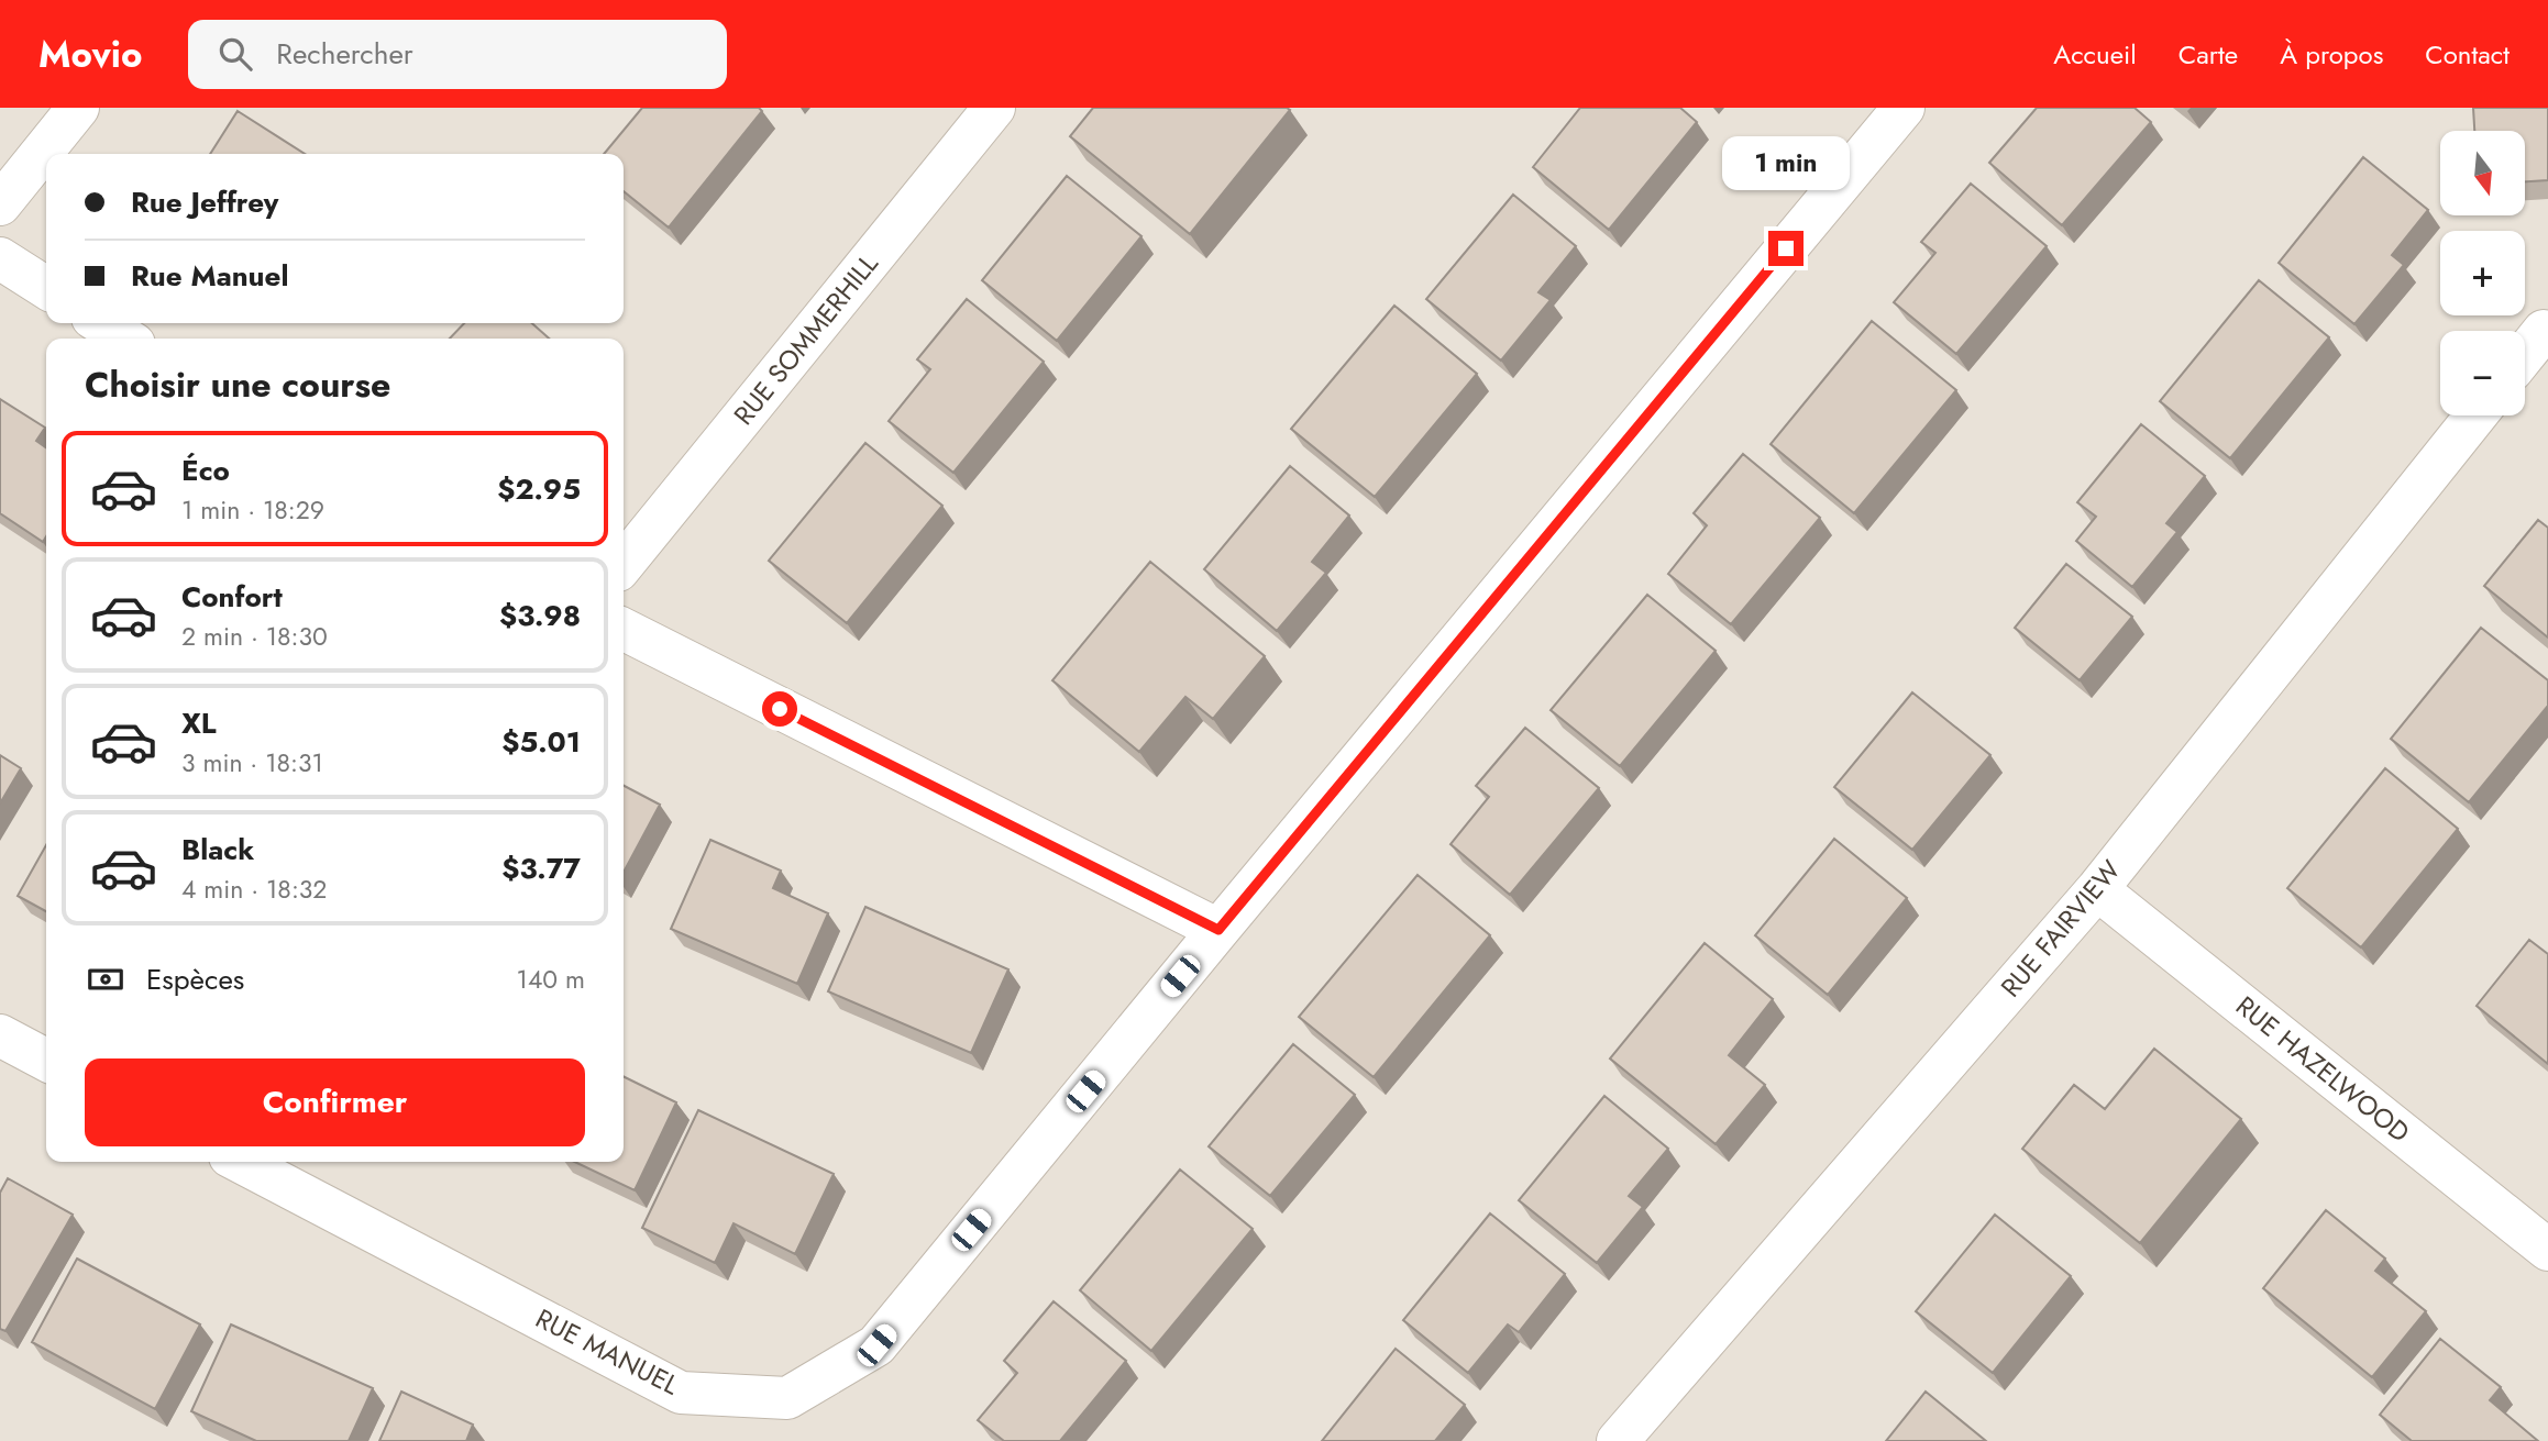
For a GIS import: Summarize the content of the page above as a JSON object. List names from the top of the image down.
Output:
{
  "streets": {
    "street": [
      "RUE SOMMERHILL",
      "RUE FAIRVIEW",
      "RUE HAZELWOOD",
      "RUE MANUEL"
    ]
  },
  "crossings": [
    ["RUE FAIRVIEW", "RUE HAZELWOOD"]
  ],
  "north": "bottom",
  "page": {
    "header": "Movio",
    "search": "Rechercher",
    "nav": [
      "Accueil",
      "Carte",
      "À propos",
      "Contact"
    ],
    "map_buttons": ["+", "−"],
    "bubble": "1 min",
    "banner": ["Rue Jeffrey", "Rue Manuel"],
    "heading": "Choisir une course",
    "list": [
      {
        "name": "Éco",
        "note": "1 min · 18:29",
        "value": "$2.95"
      },
      {
        "name": "Confort",
        "note": "2 min · 18:30",
        "value": "$3.98"
      },
      {
        "name": "XL",
        "note": "3 min · 18:31",
        "value": "$5.01"
      },
      {
        "name": "Black",
        "note": "4 min · 18:32",
        "value": "$3.77"
      }
    ],
    "pay": ["Espèces", "140 m"],
    "buttons": "Confirmer"
  }
}
